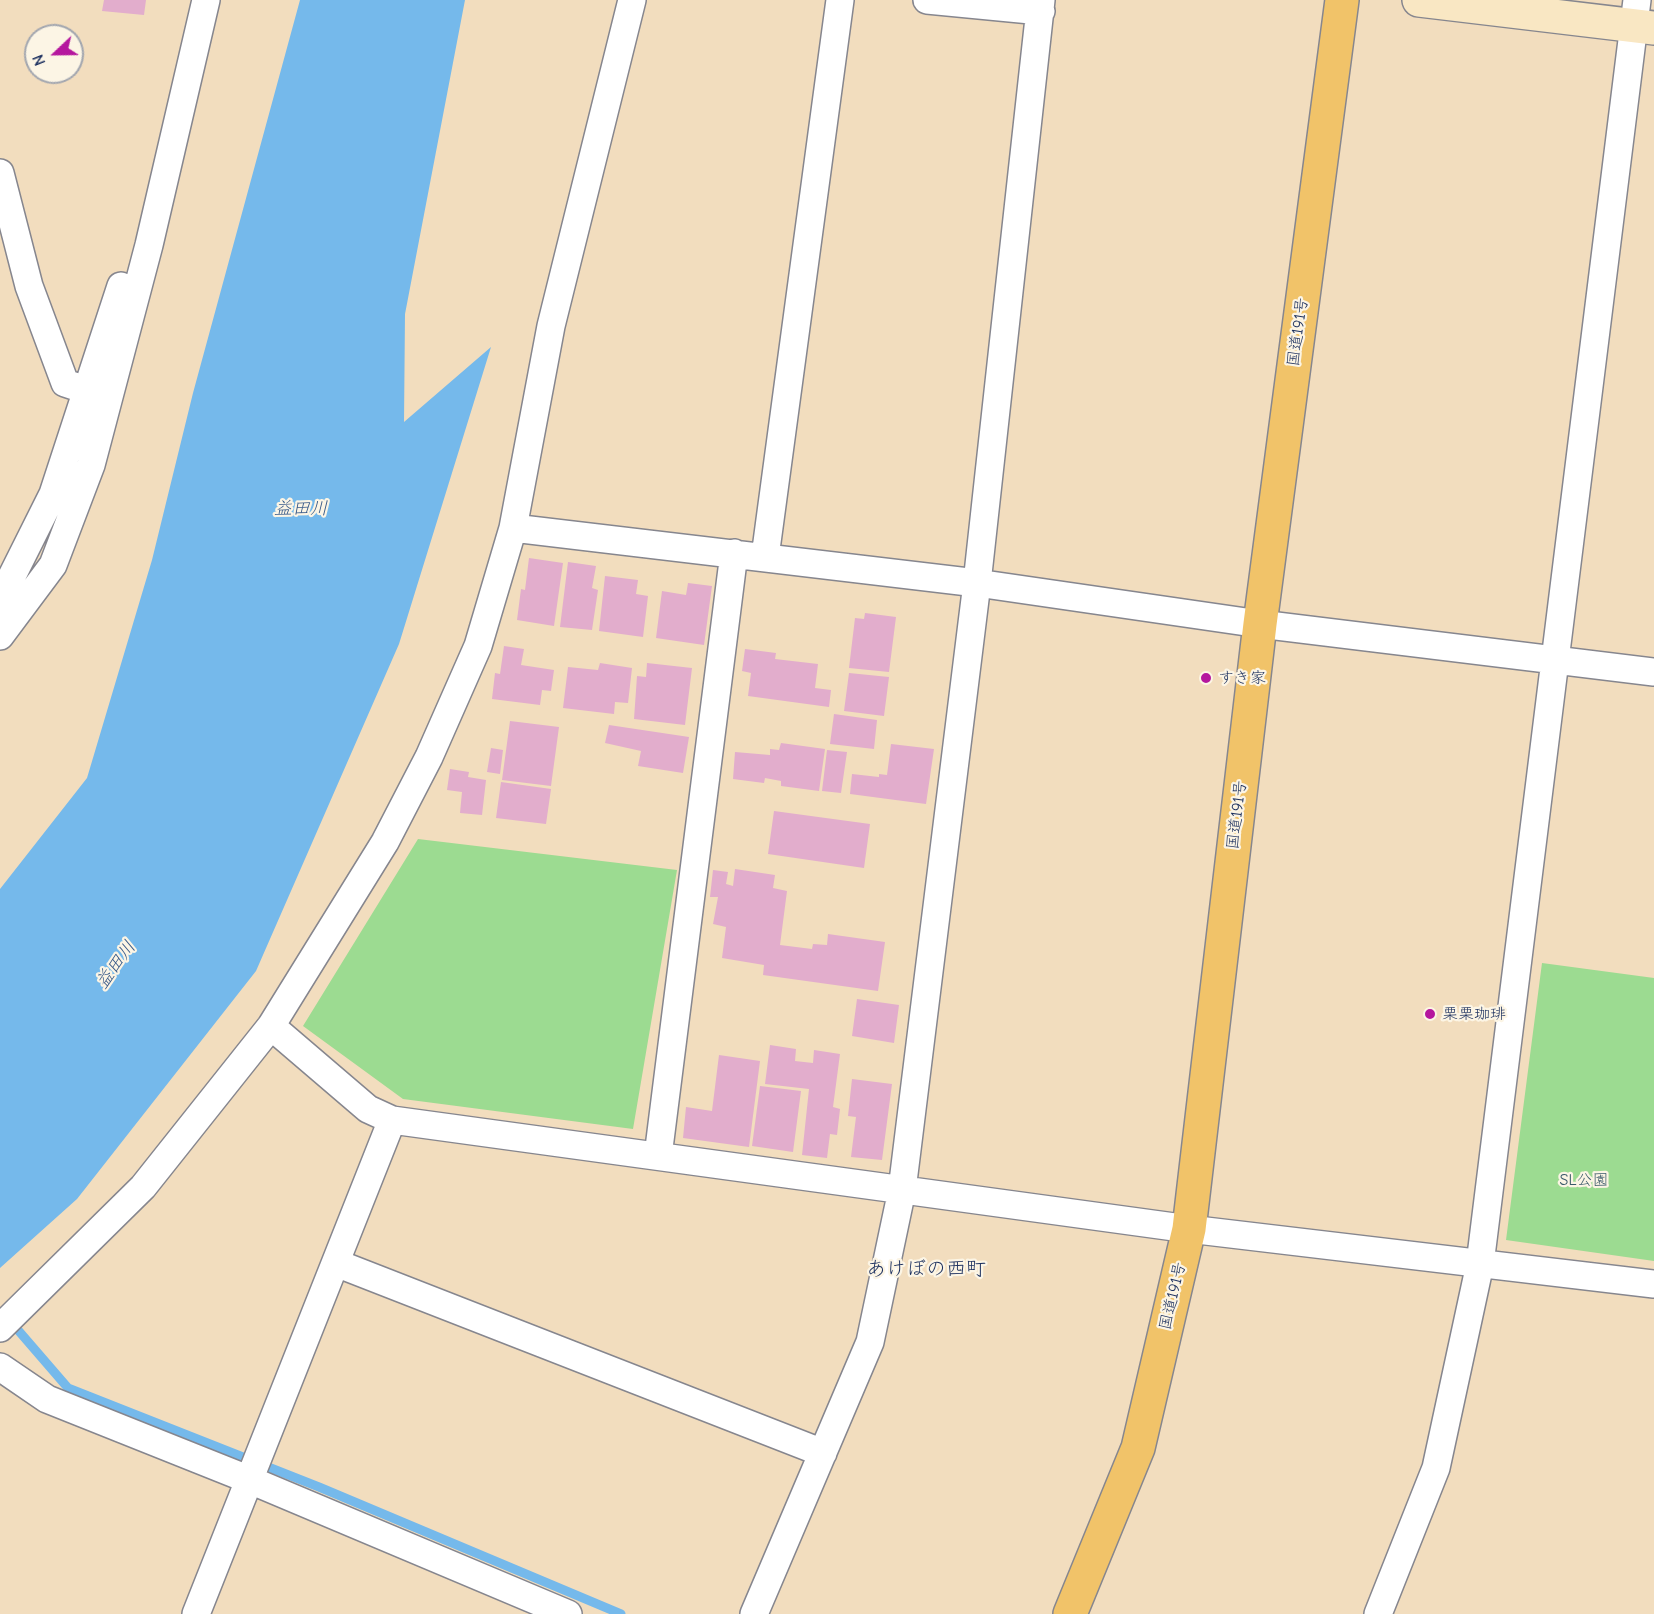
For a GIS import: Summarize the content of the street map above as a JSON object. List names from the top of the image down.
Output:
{
  "streets": {
    "highway": ["国道191号"]
  },
  "districts": ["あけぼの西町"],
  "water": ["益田川"],
  "parks": ["SL公園"],
  "places": ["すき家", "栗栗珈琲"],
  "north": "left"
}
